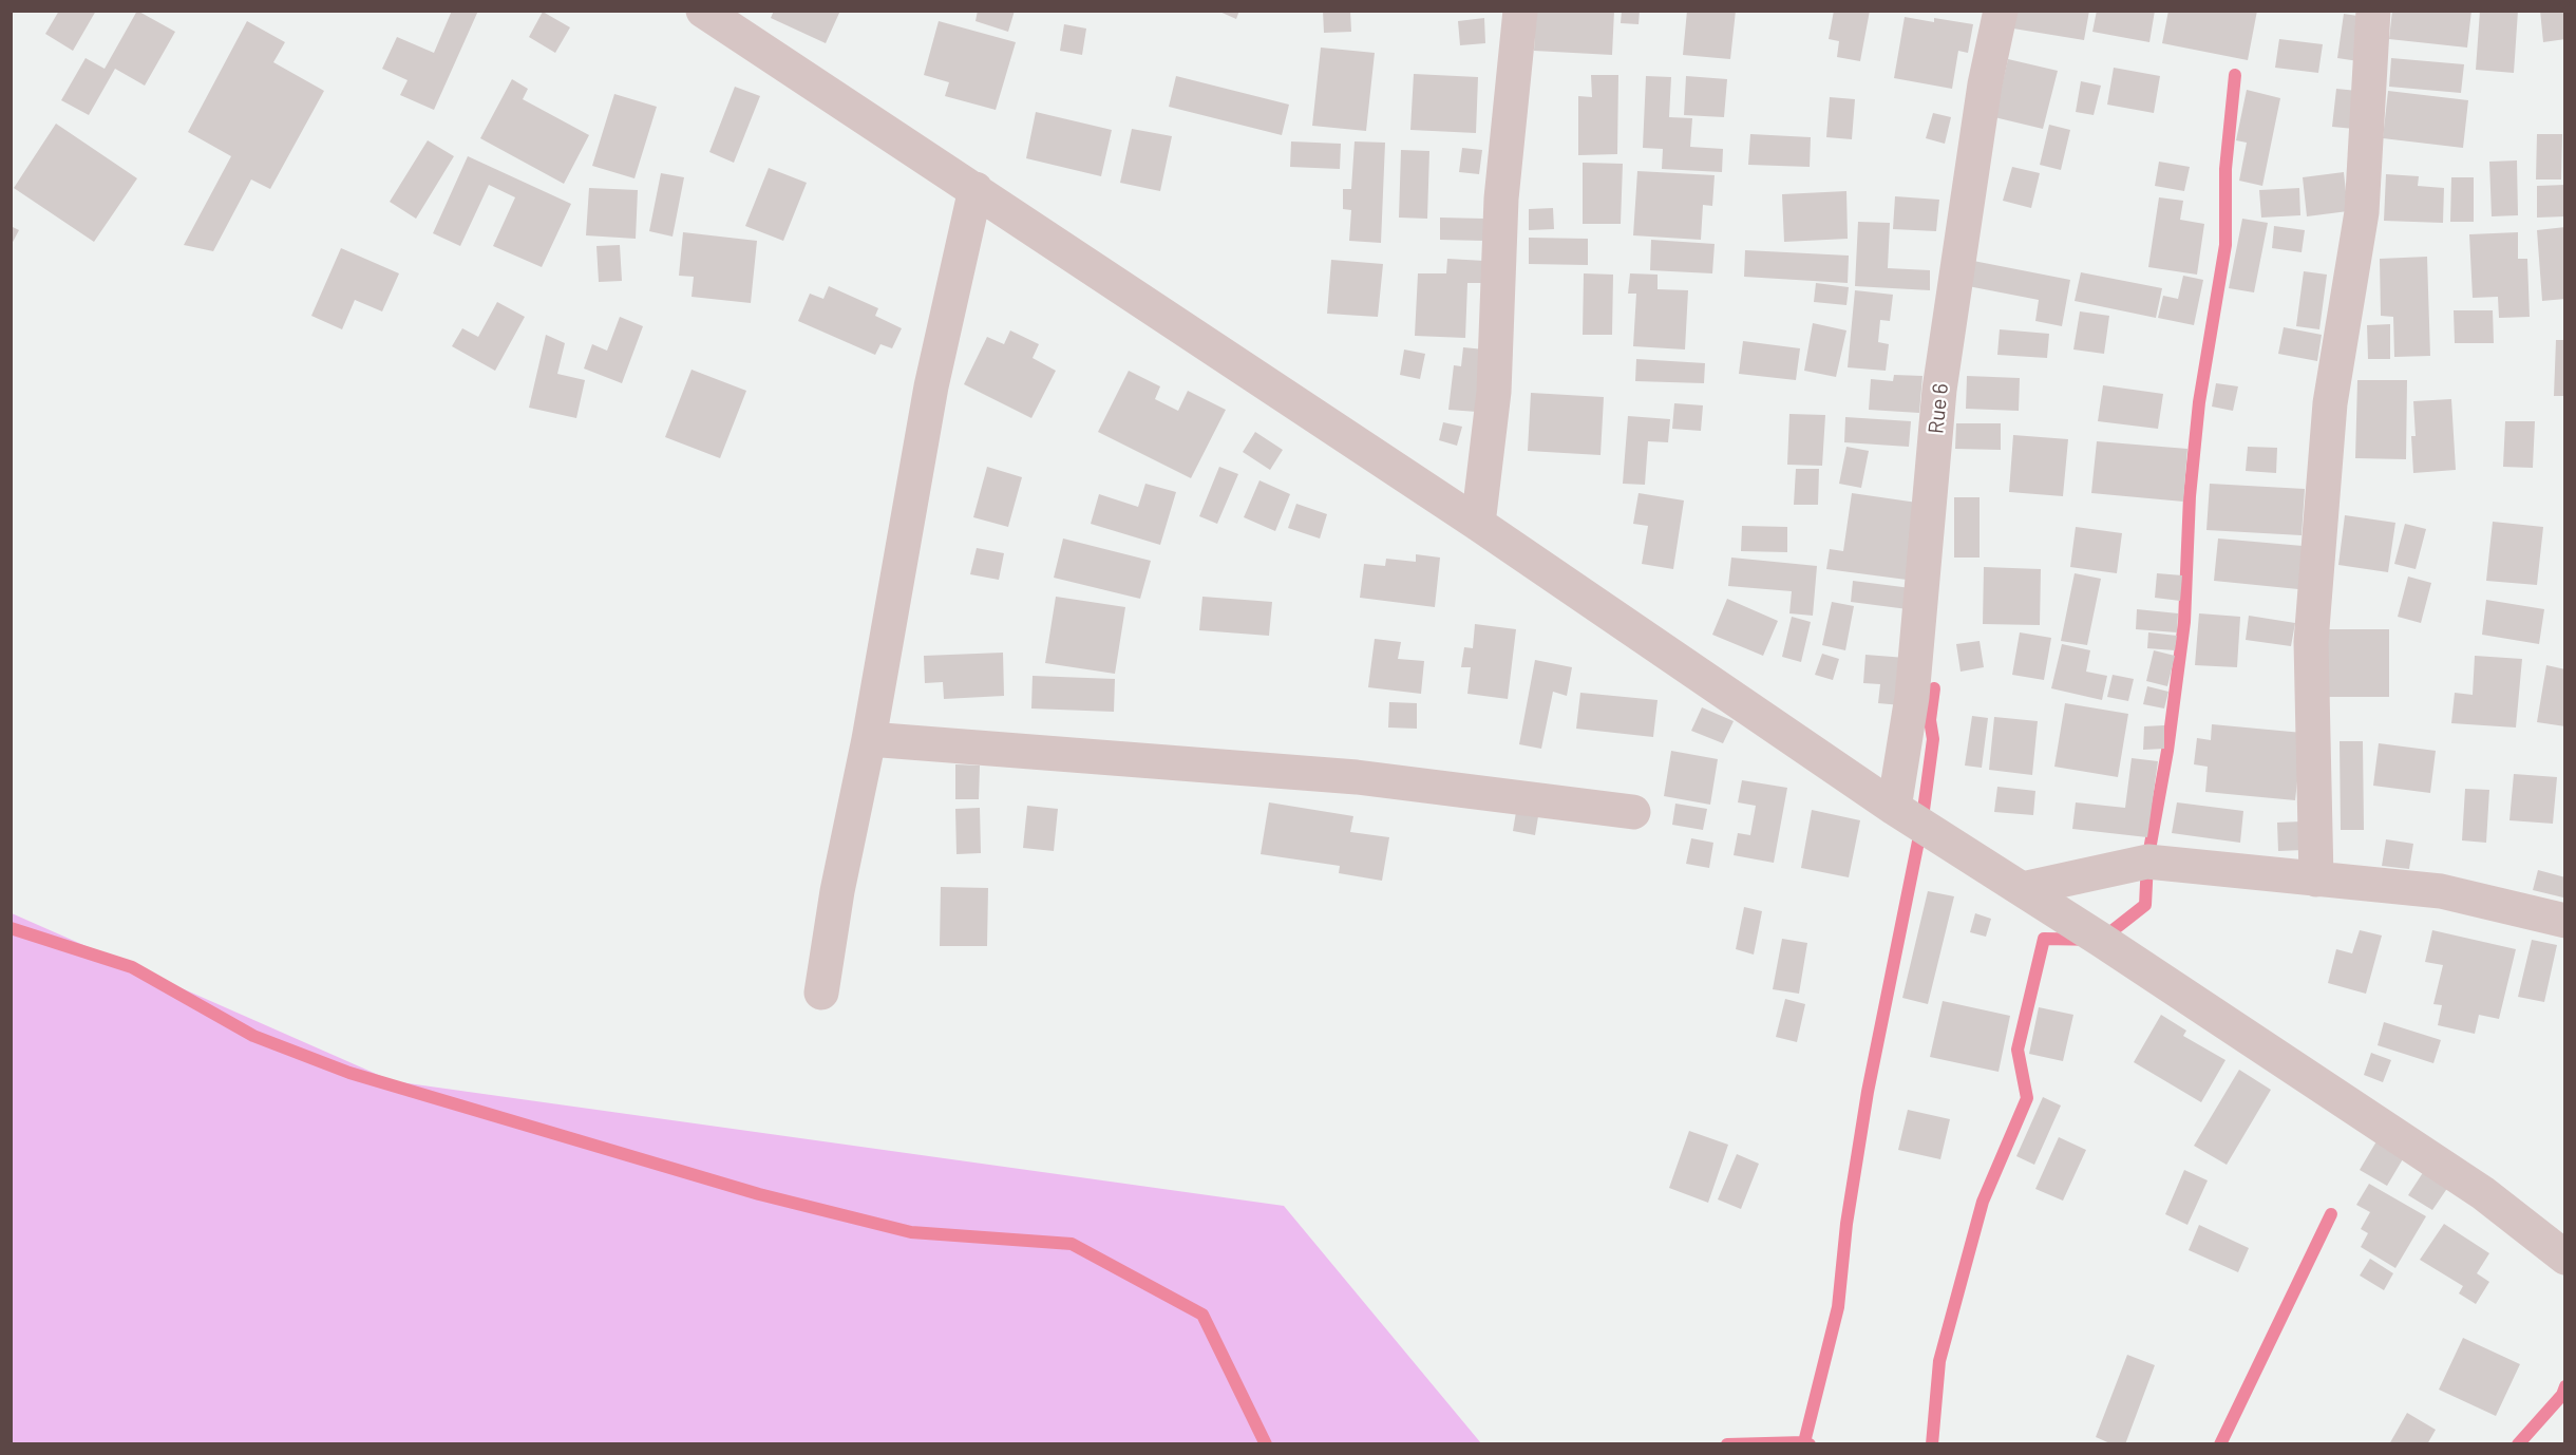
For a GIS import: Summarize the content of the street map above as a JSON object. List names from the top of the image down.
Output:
{
  "streets": {
    "street": ["Rue 6"]
  }
}
